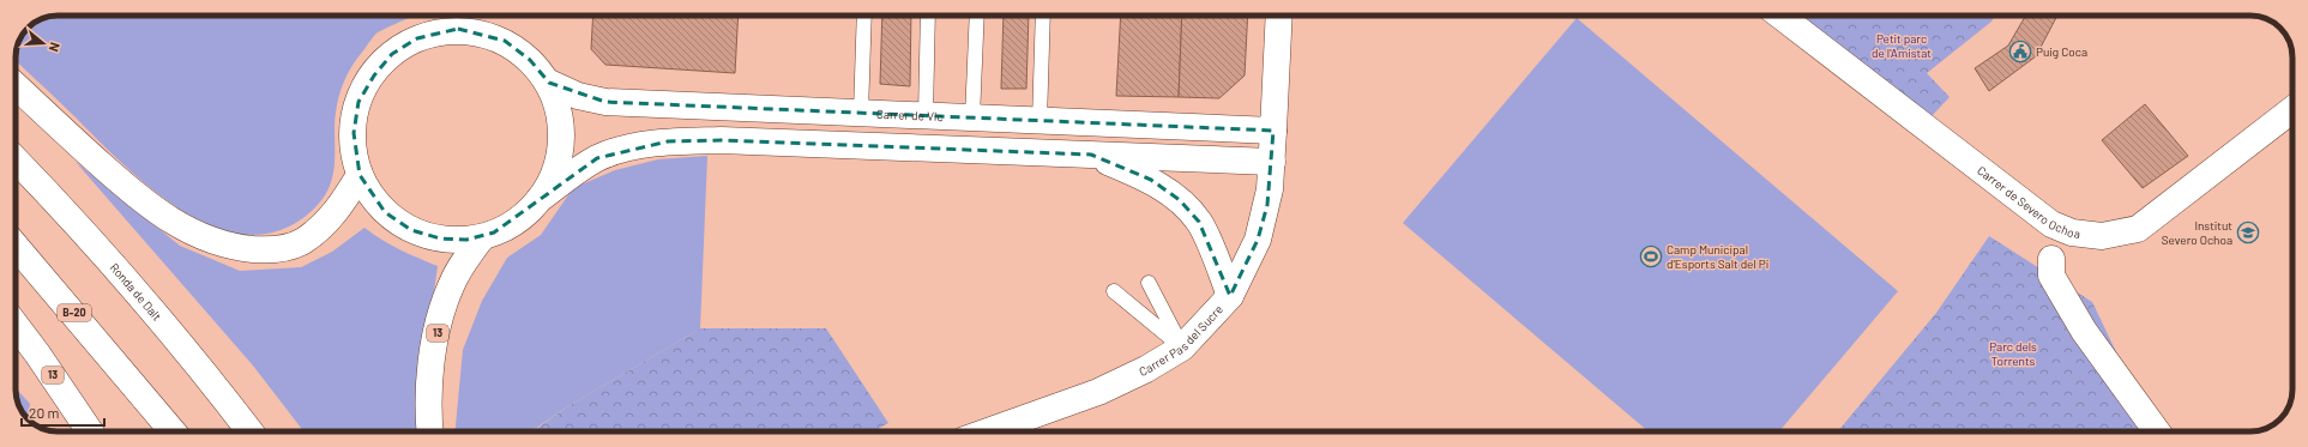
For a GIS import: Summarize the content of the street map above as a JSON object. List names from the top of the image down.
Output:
{
  "streets": {
    "main road": [
      "Carrer de Vic",
      "Carrer de Severo Ochoa",
      "Ronda de Dalt",
      "B-20",
      "13",
      "Carrer Pas del Sucre"
    ]
  },
  "crossings": [
    ["Carrer de Vic", "Carrer Pas del Sucre"]
  ],
  "parks": ["Petit parc de l'Amistat", "Parc dels Torrents"],
  "places": {
    "public building": ["Puig Coca"],
    "school or university": ["Institut Severo Ochoa"],
    "sports": ["Camp Municipal d'Esports Salt del Pi"]
  },
  "scale_bar": "20 m",
  "north": "right"
}
